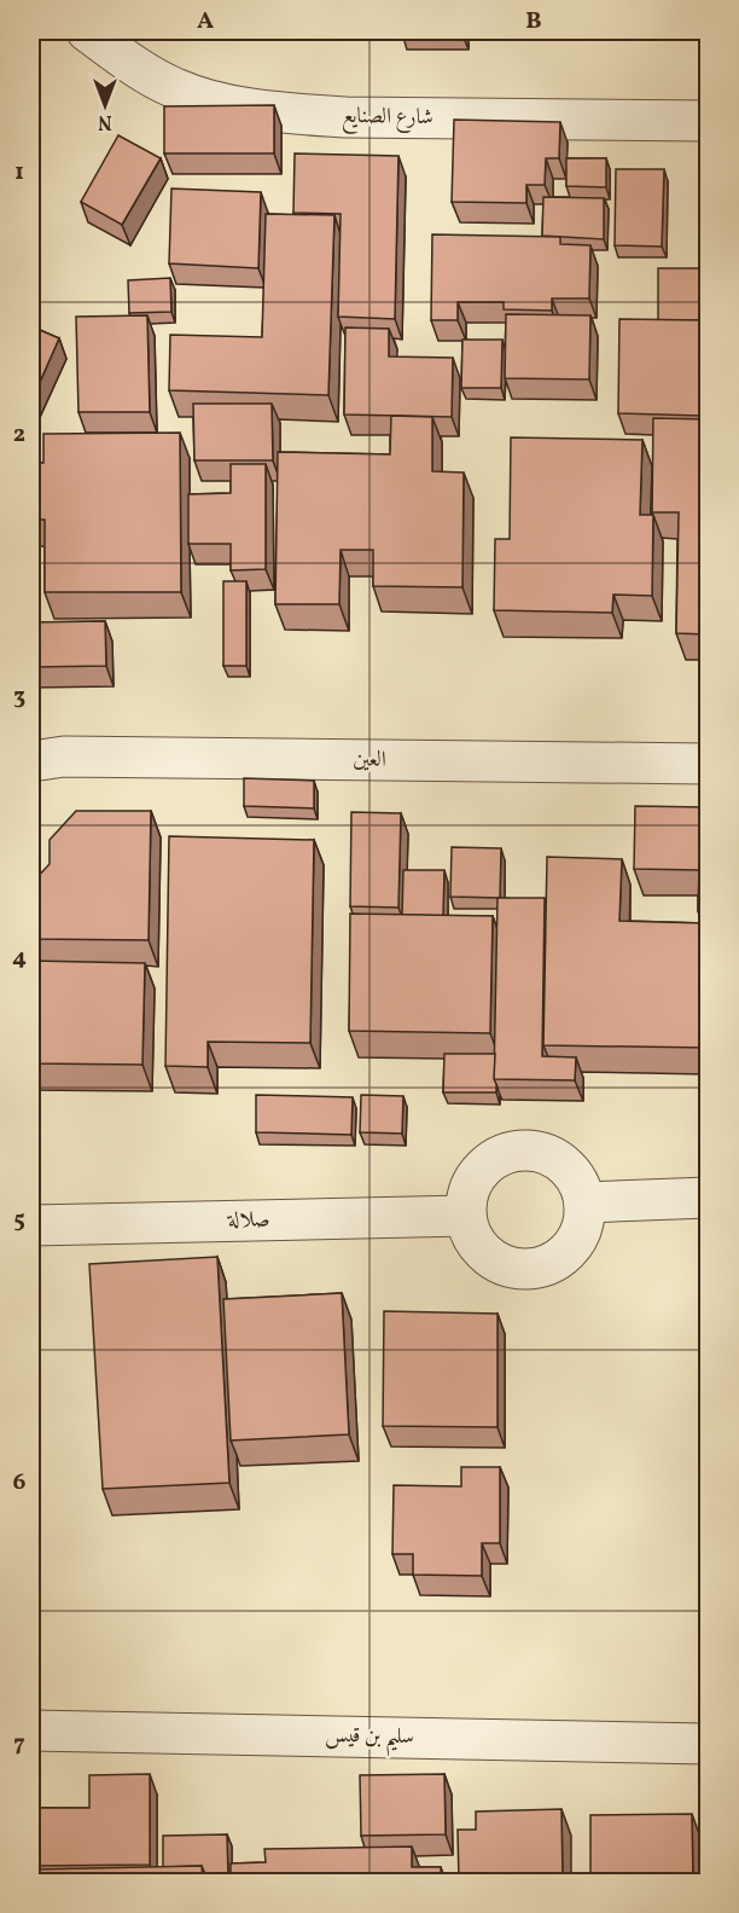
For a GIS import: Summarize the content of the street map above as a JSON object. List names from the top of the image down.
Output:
{
  "streets": {
    "street": [
      "شارع الصنايع",
      "العين",
      "صلالة",
      "سليم بن قيس"
    ]
  },
  "north": "bottom",
  "grid": {
    "columns": ["A", "B"],
    "rows": [
      "1",
      "2",
      "3",
      "4",
      "5",
      "6",
      "7"
    ]
  }
}
